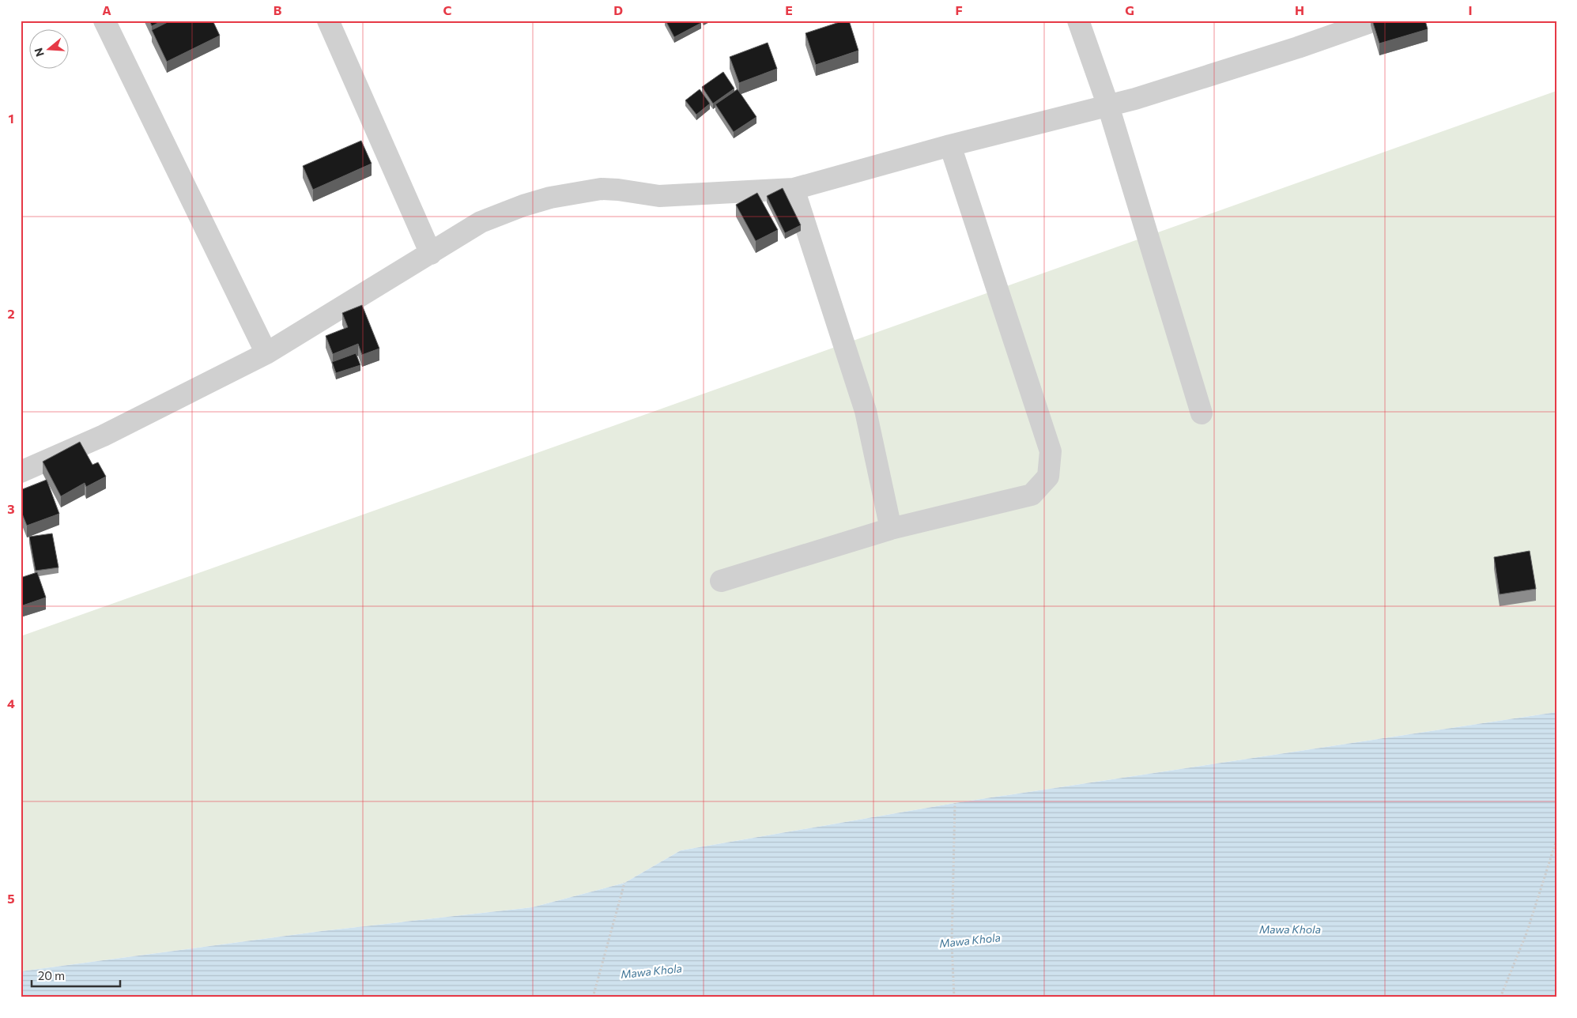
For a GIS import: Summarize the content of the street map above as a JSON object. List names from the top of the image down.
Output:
{
  "water": ["Mawa Khola"],
  "scale_bar": "20 m",
  "north": "left",
  "grid": {
    "columns": [
      "A",
      "B",
      "C",
      "D",
      "E",
      "F",
      "G",
      "H",
      "I"
    ],
    "rows": [
      "1",
      "2",
      "3",
      "4",
      "5"
    ]
  }
}
